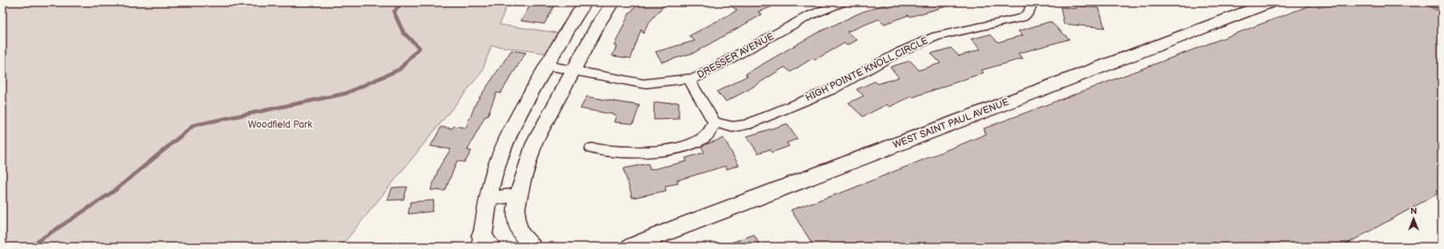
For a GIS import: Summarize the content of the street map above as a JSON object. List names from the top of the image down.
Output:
{
  "streets": {
    "main road": ["WEST SAINT PAUL AVENUE"],
    "street": ["DRESSER AVENUE", "HIGH POINTE KNOLL CIRCLE"]
  },
  "parks": ["Woodfield Park"],
  "north": "top"
}
